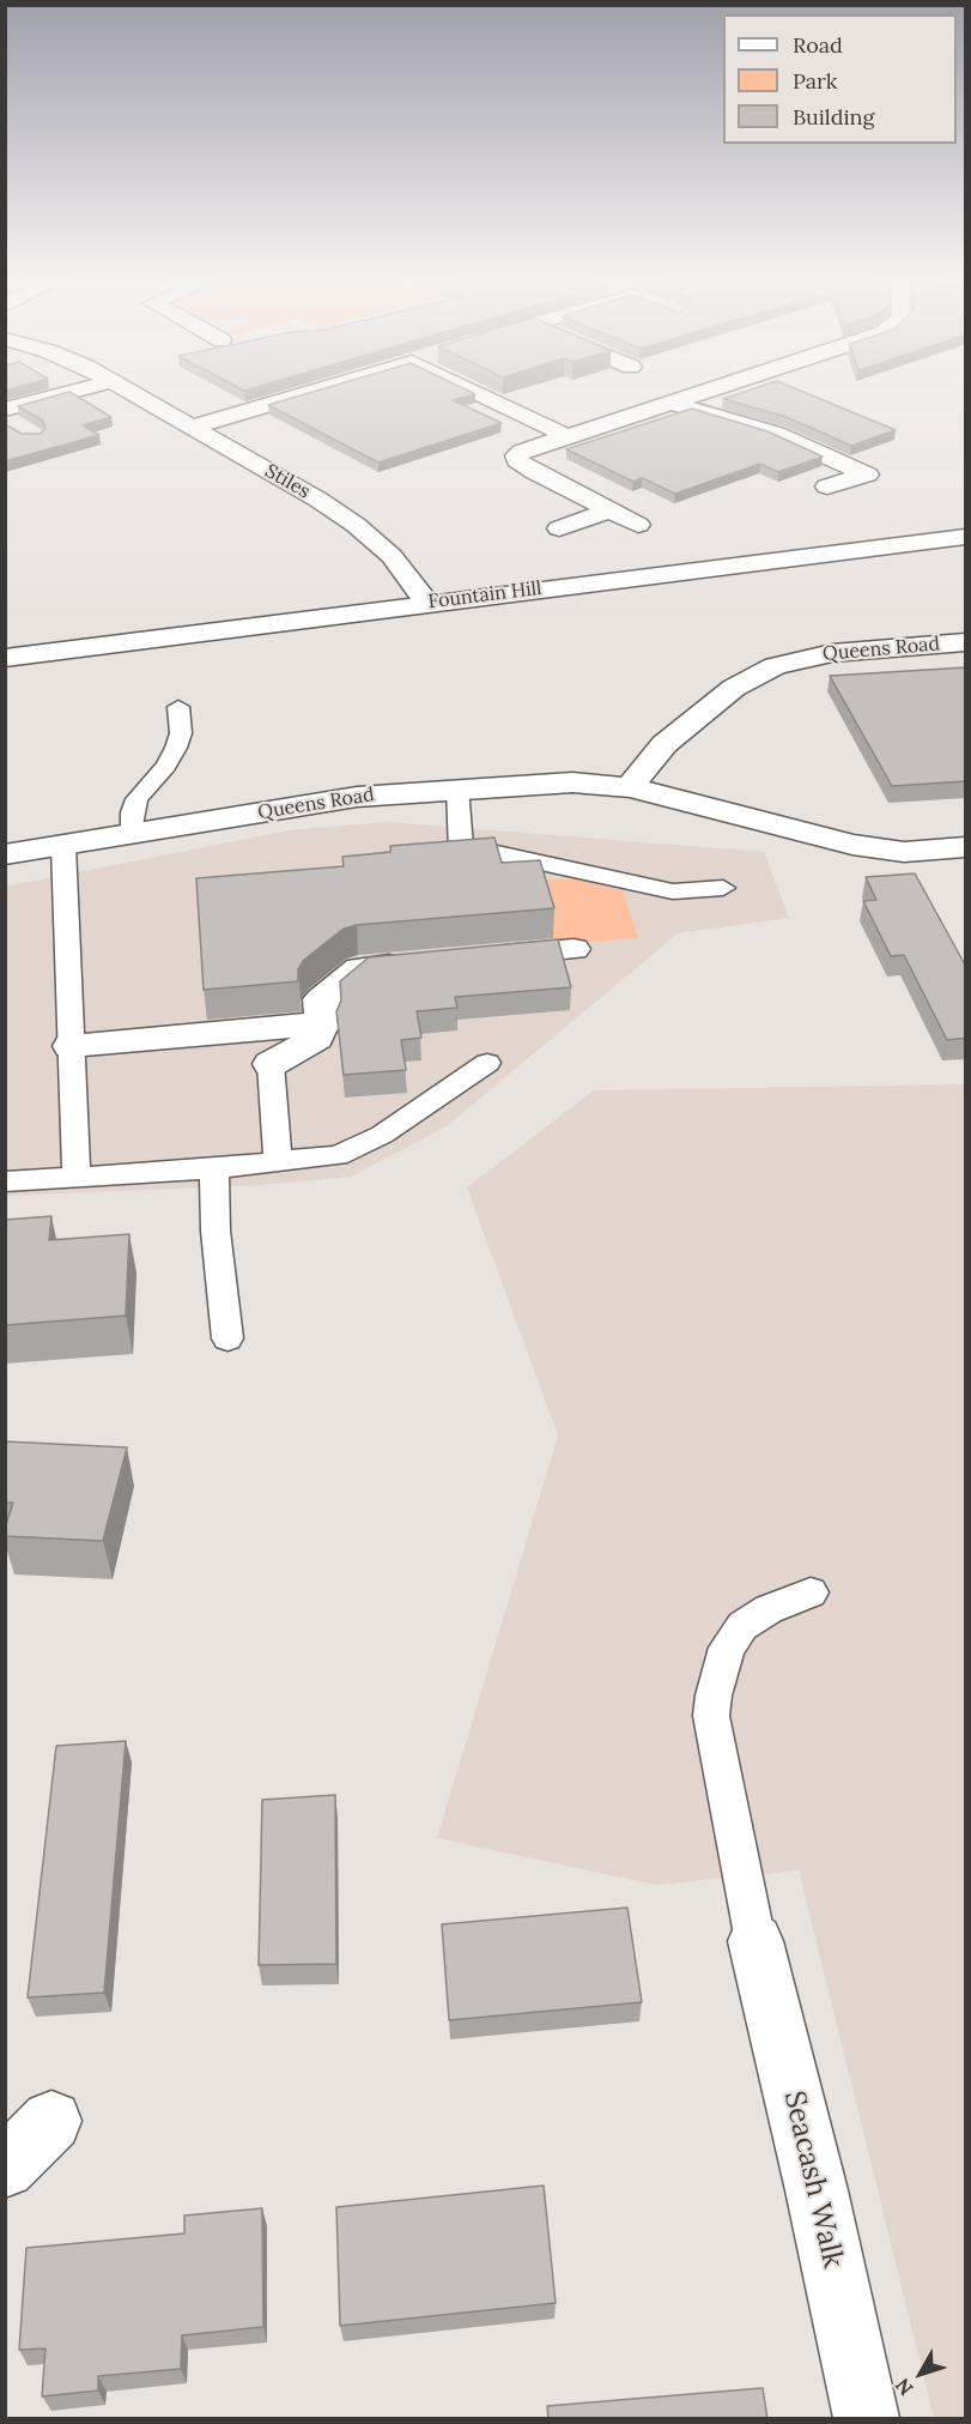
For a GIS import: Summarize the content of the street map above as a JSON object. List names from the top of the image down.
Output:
{
  "streets": {
    "street": [
      "Stiles",
      "Fountain Hill",
      "Queens Road",
      "Seacash Walk"
    ]
  },
  "crossings": [
    ["Stiles", "Fountain Hill"]
  ],
  "legend": ["Road", "Park", "Building"],
  "north": "bottom left"
}
